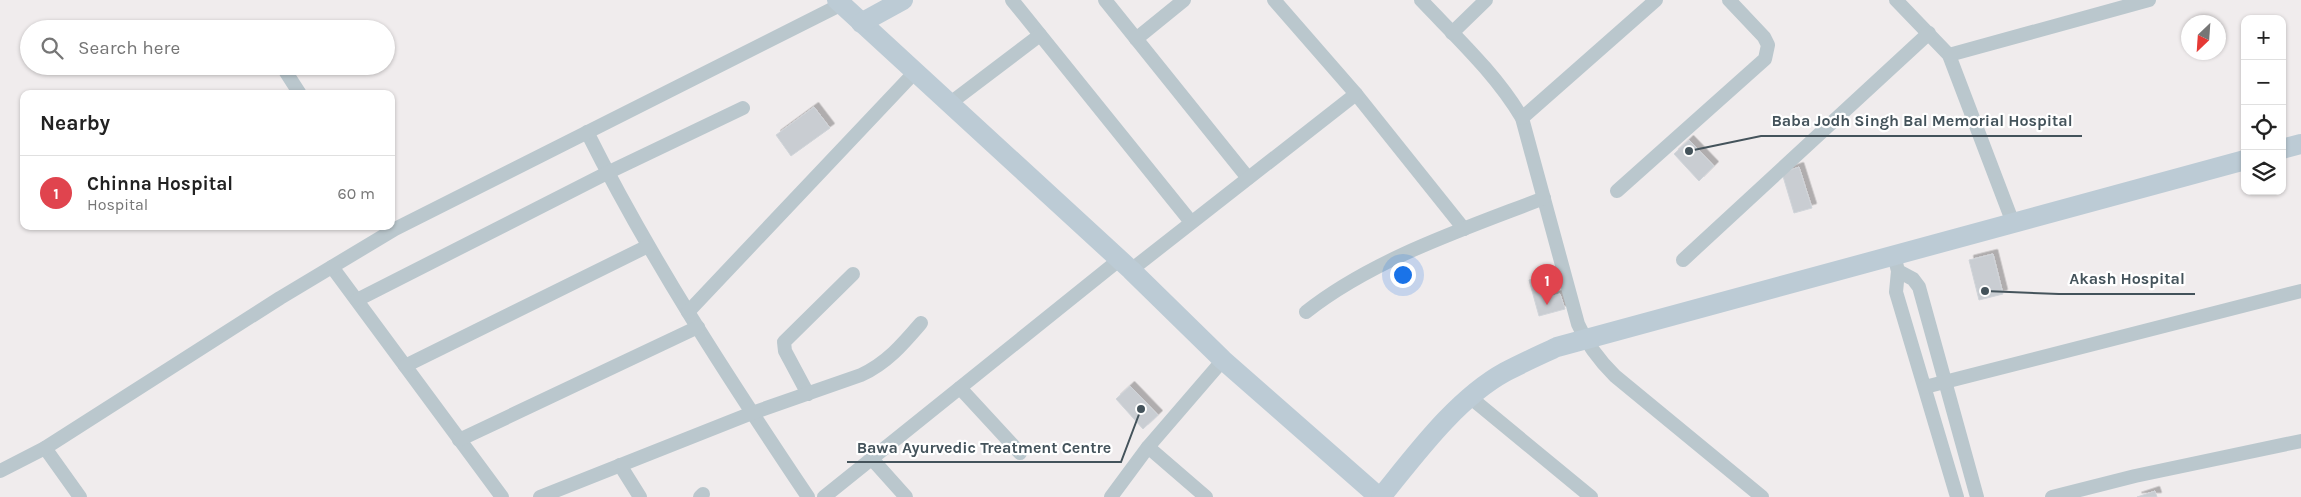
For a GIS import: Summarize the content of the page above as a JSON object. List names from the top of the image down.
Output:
{
  "places": ["Baba Jodh Singh Bal Memorial Hospital", "Akash Hospital", "Bawa Ayurvedic Treatment Centre"],
  "north": "bottom left",
  "page": {
    "map_buttons": ["+", "−"],
    "search": "Search here",
    "heading": "Nearby",
    "list": [
      {
        "mark": "1",
        "name": "Chinna Hospital",
        "note": "Hospital",
        "value": "60 m"
      }
    ],
    "pins": "1"
  }
}
